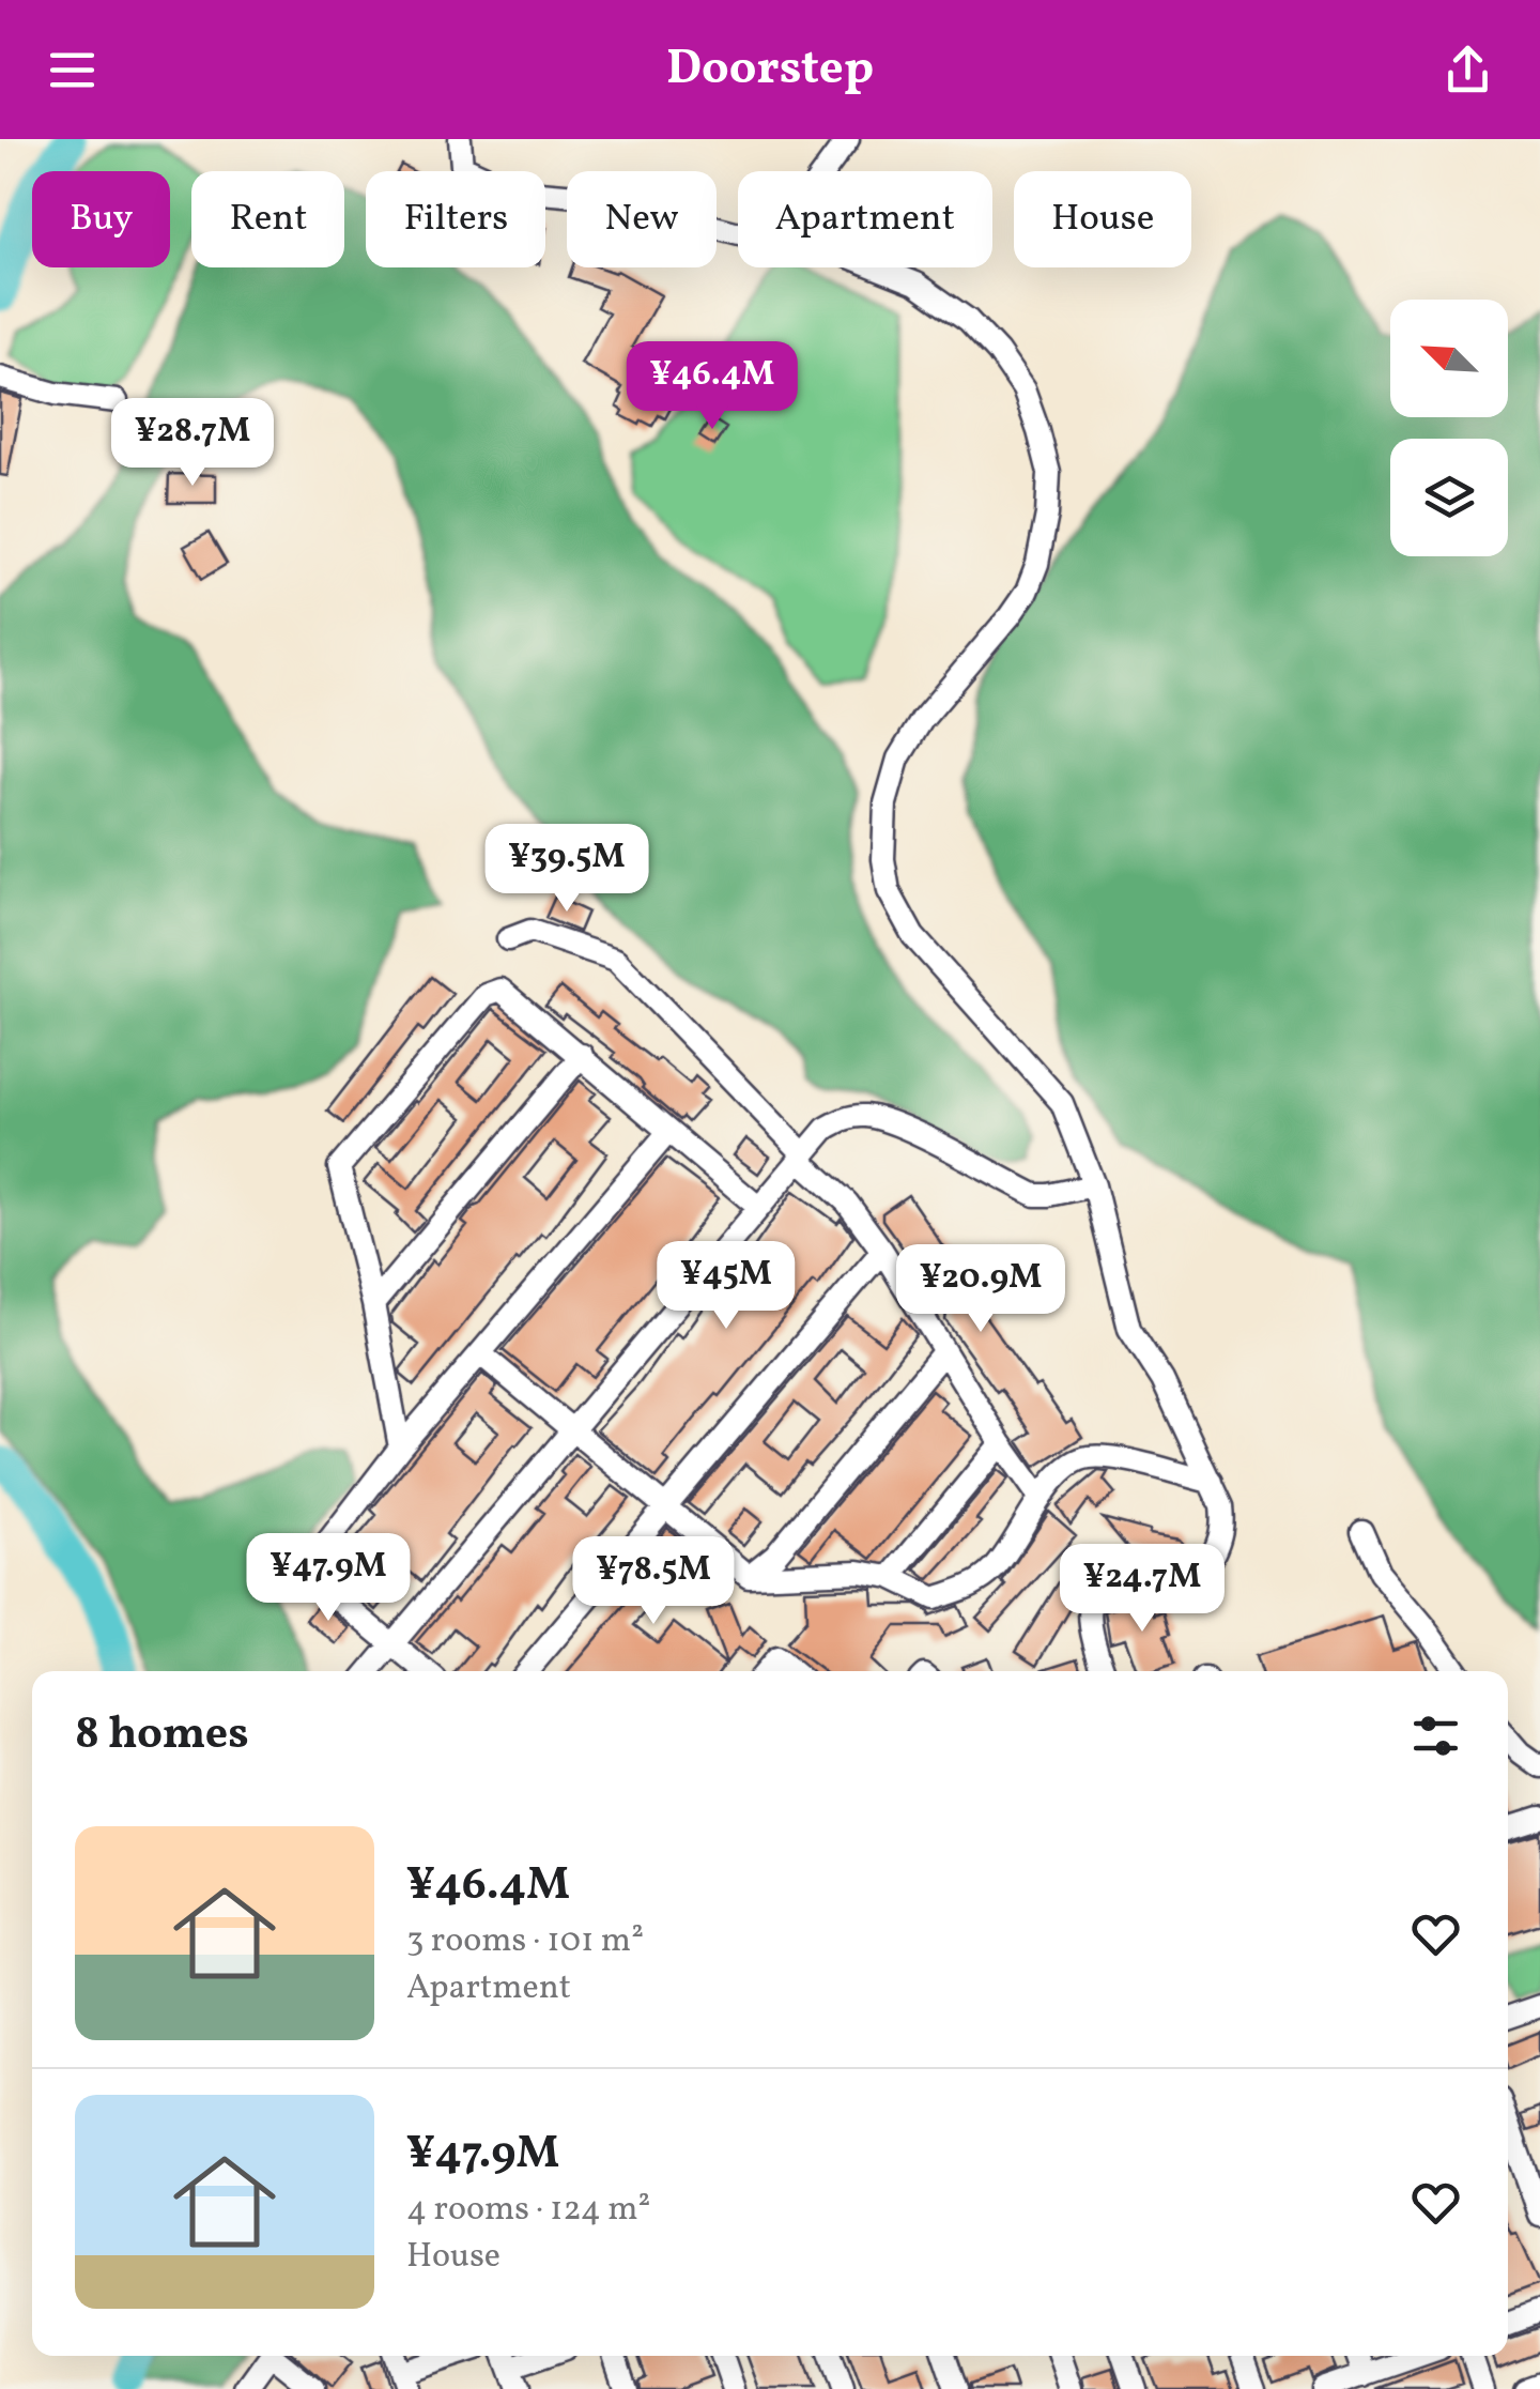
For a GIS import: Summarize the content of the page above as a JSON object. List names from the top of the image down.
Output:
{
  "north": "top left",
  "page": {
    "header": "Doorstep",
    "chip": [
      "Buy",
      "Rent",
      "Filters",
      "New",
      "Apartment",
      "House"
    ],
    "price": [
      "¥46.4M",
      "¥28.7M",
      "¥39.5M",
      "¥45M",
      "¥20.9M",
      "¥47.9M",
      "¥78.5M",
      "¥24.7M"
    ],
    "heading": "8 homes",
    "list": [
      {
        "name": "¥46.4M",
        "note": "3 rooms · 101 m² · Apartment"
      },
      {
        "name": "¥47.9M",
        "note": "4 rooms · 124 m² · House"
      }
    ]
  }
}
